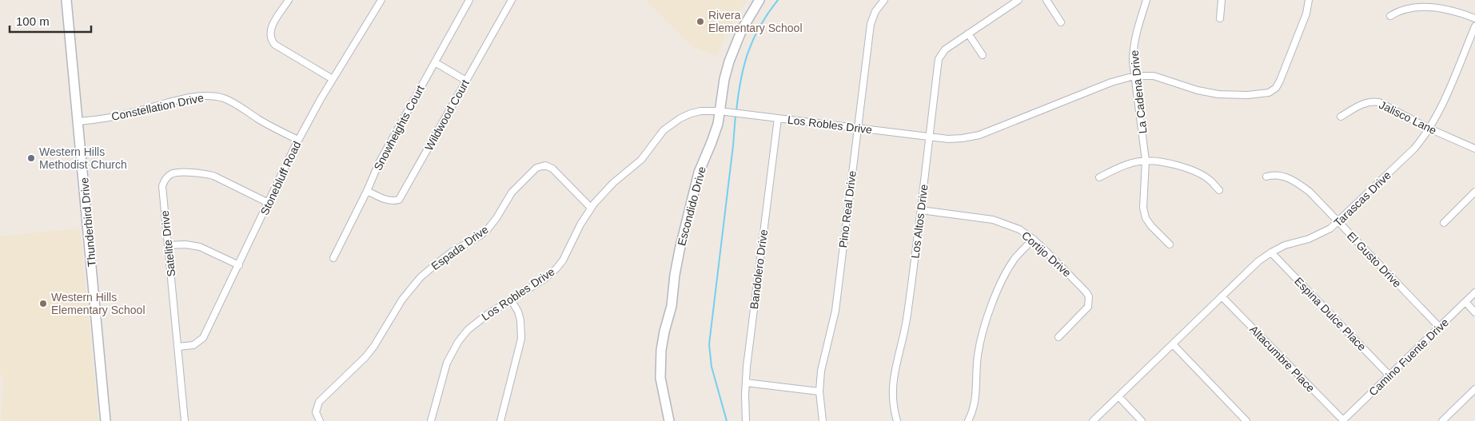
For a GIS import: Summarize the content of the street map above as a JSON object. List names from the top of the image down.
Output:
{
  "streets": {
    "street": [
      "La Cadena Drive",
      "Constellation Drive",
      "Wildwood Court",
      "Jalisco Lane",
      "Los Robles Drive",
      "Snowheights Court",
      "Stonebluff Road",
      "Tarascas Drive",
      "Escondido Drive",
      "Pino Real Drive",
      "Los Altos Drive",
      "Thunderbird Drive",
      "Satelite Drive",
      "Espada Drive",
      "Cortijo Drive",
      "El Gusto Drive",
      "Bandolero Drive",
      "Espina Dulce Place",
      "Camino Fuente Drive",
      "Altacumbre Place"
    ]
  },
  "crossings": [
    ["La Cadena Drive", "Los Robles Drive"],
    ["Constellation Drive", "Stonebluff Road"],
    ["Constellation Drive", "Thunderbird Drive"],
    ["Wildwood Court", "Snowheights Court"],
    ["Jalisco Lane", "Tarascas Drive"],
    ["Los Robles Drive", "Escondido Drive"],
    ["Los Robles Drive", "Pino Real Drive"],
    ["Los Robles Drive", "Los Altos Drive"],
    ["Los Robles Drive", "Espada Drive"],
    ["Los Robles Drive", "Bandolero Drive"],
    ["Stonebluff Road", "Satelite Drive"],
    ["Tarascas Drive", "El Gusto Drive"],
    ["Tarascas Drive", "Espina Dulce Place"],
    ["Tarascas Drive", "Altacumbre Place"],
    ["Los Altos Drive", "Cortijo Drive"],
    ["El Gusto Drive", "Camino Fuente Drive"],
    ["Espina Dulce Place", "Camino Fuente Drive"],
    ["Camino Fuente Drive", "Altacumbre Place"]
  ],
  "places": ["Rivera Elementary School", "Western Hills Methodist Church", "Western Hills Elementary School"],
  "scale_bar": "100 m"
}
